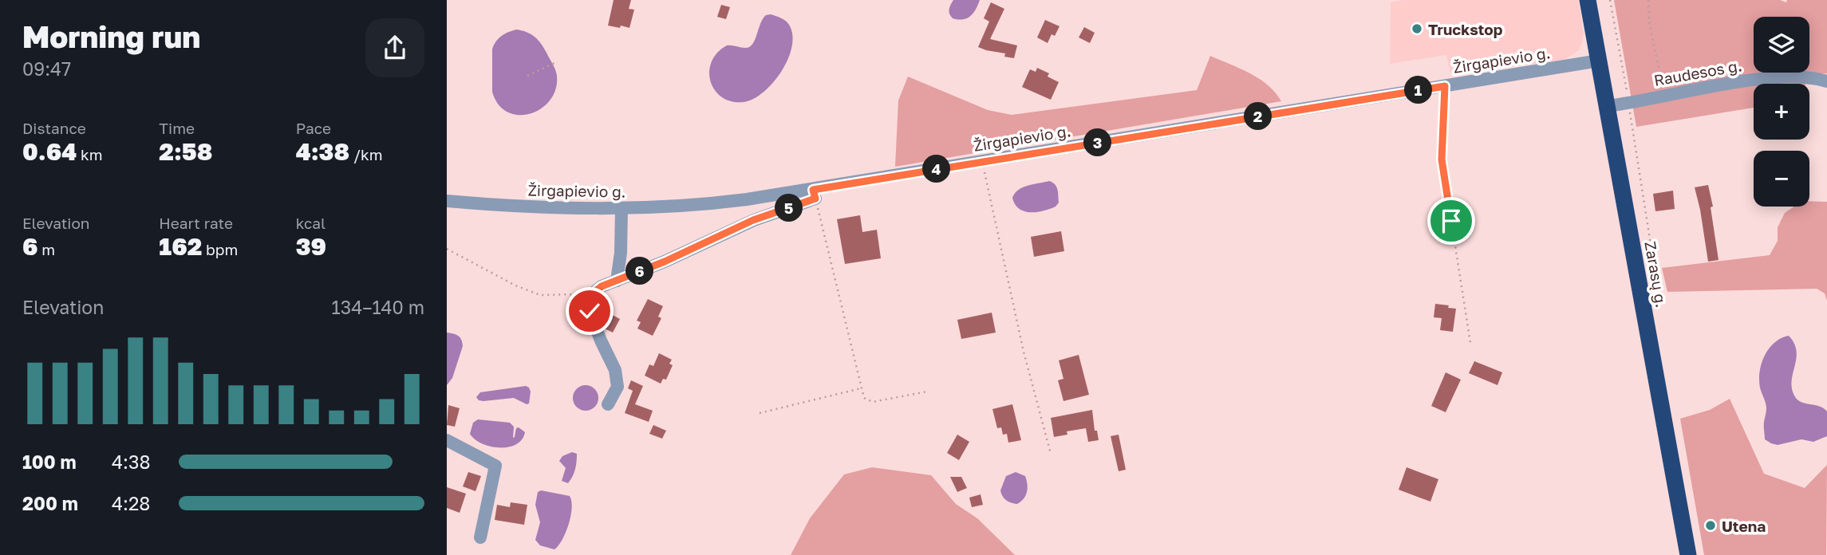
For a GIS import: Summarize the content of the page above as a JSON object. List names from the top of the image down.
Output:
{
  "streets": {
    "highway": ["Zarasų g."],
    "street": ["Žirgapievio g.", "Raudesos g."]
  },
  "crossings": [
    ["Žirgapievio g.", "Zarasų g."],
    ["Raudesos g.", "Zarasų g."]
  ],
  "places": ["Truckstop", "Utena"],
  "page": {
    "heading": ["Morning run", "09:47"],
    "map_buttons": ["+", "−"],
    "pins": [
      "1",
      "2",
      "3",
      "4",
      "5",
      "6"
    ],
    "stats": [
      ["Distance", "0.64 km"],
      ["Time", "2:58"],
      ["Pace", "4:38 /km"],
      ["Elevation", "6 m"],
      ["Heart rate", "162 bpm"],
      ["kcal", "39"]
    ],
    "chart": ["Elevation", "134–140 m"],
    "list": [
      {
        "name": "100 m",
        "note": "4:38"
      },
      {
        "name": "200 m",
        "note": "4:28"
      }
    ]
  }
}
